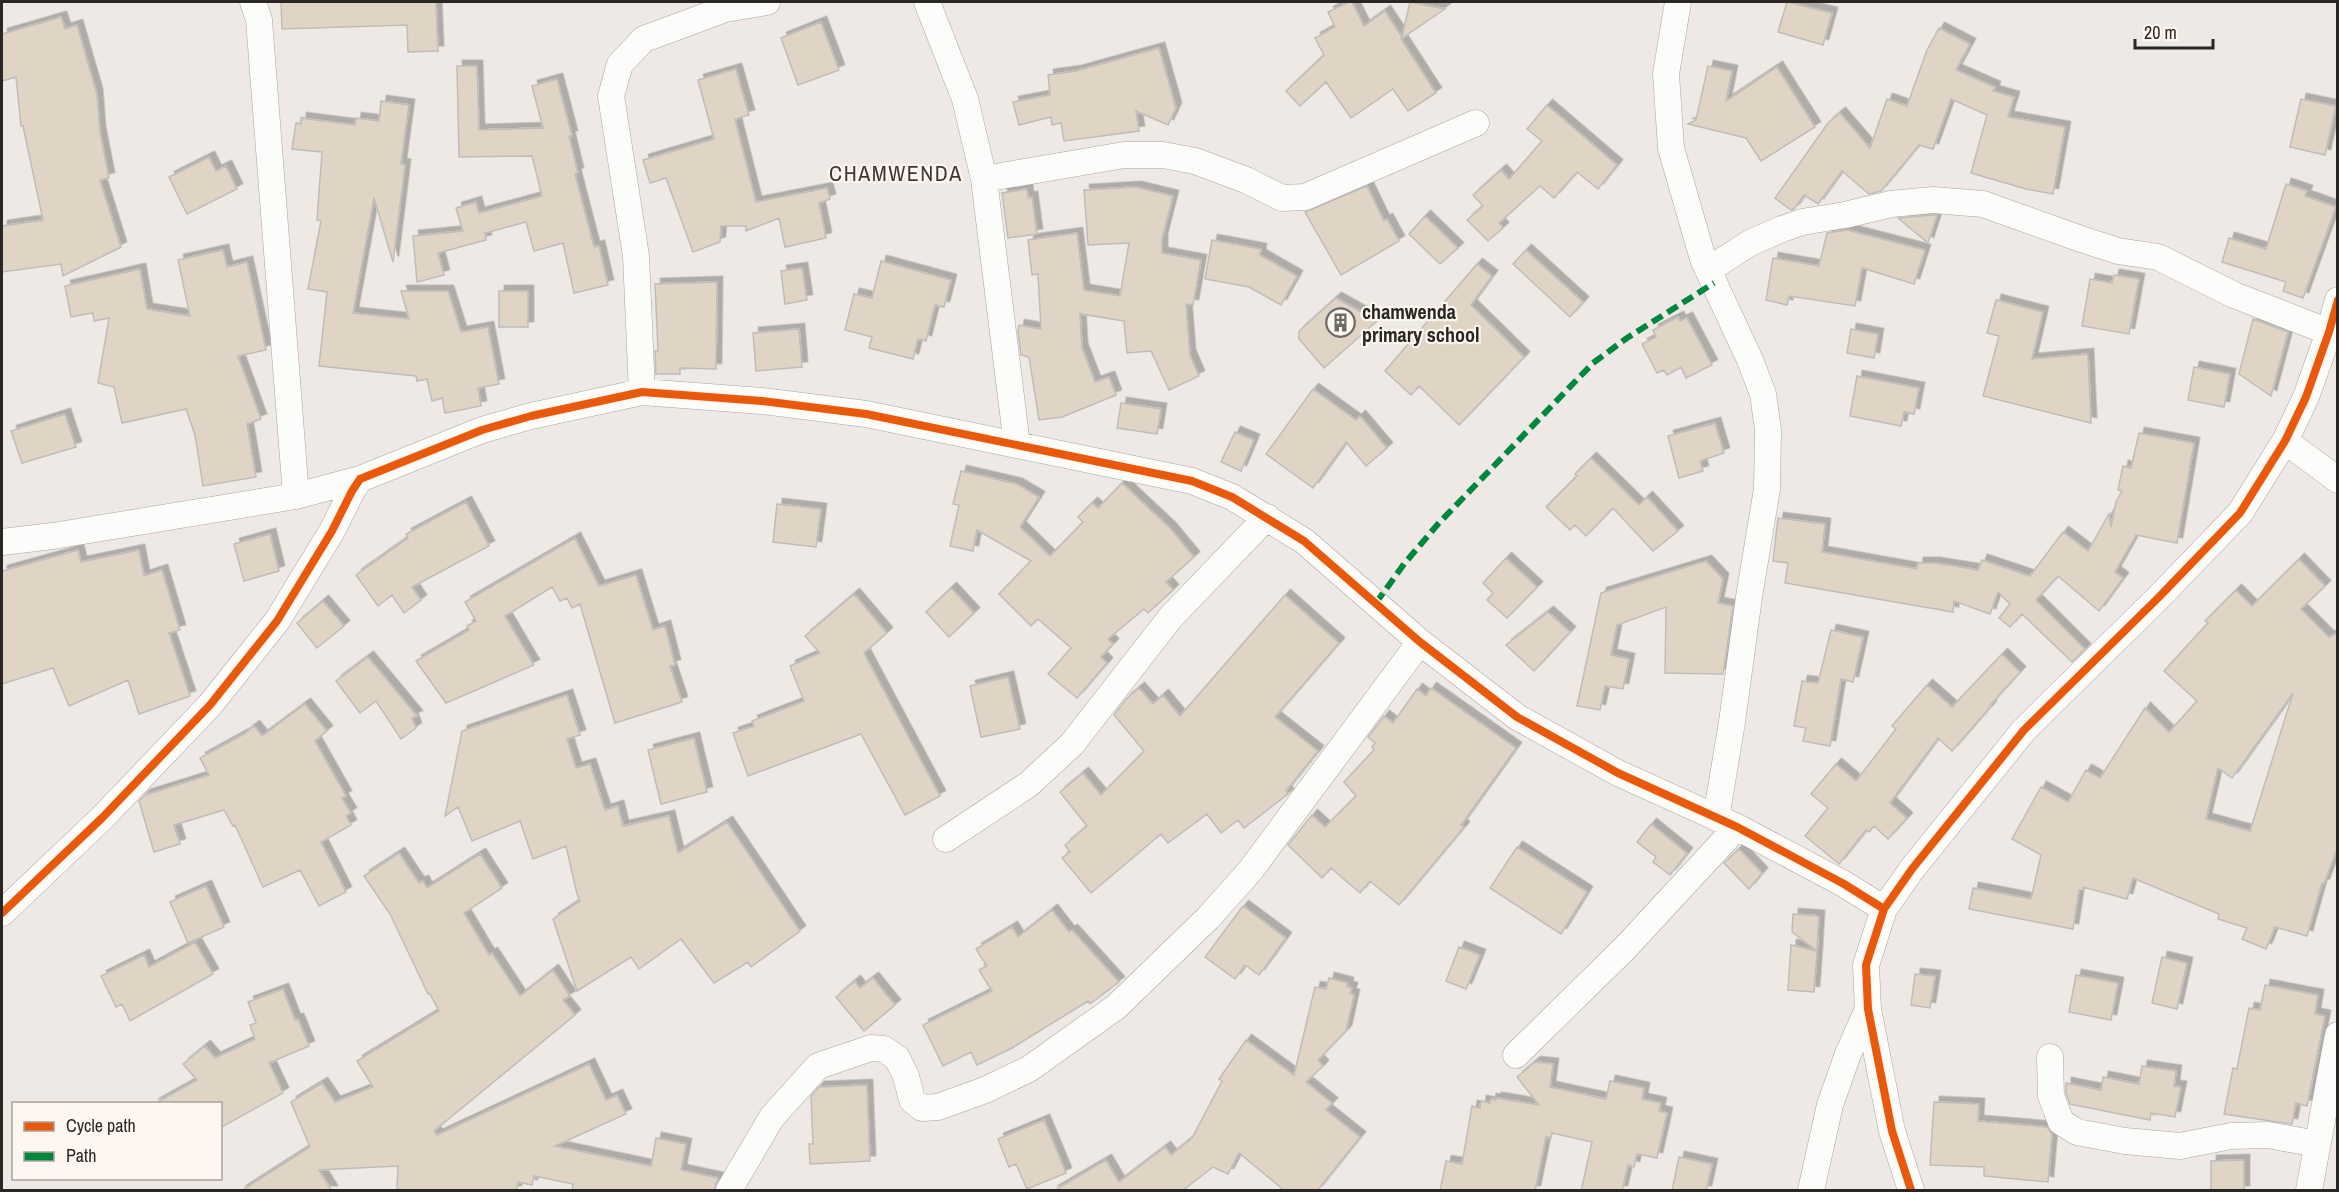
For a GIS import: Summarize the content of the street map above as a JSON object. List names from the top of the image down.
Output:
{
  "districts": ["CHAMWENDA"],
  "places": {
    "building": ["chamwenda primary school"]
  },
  "legend": ["Cycle path", "Path"],
  "scale_bar": "20 m"
}
